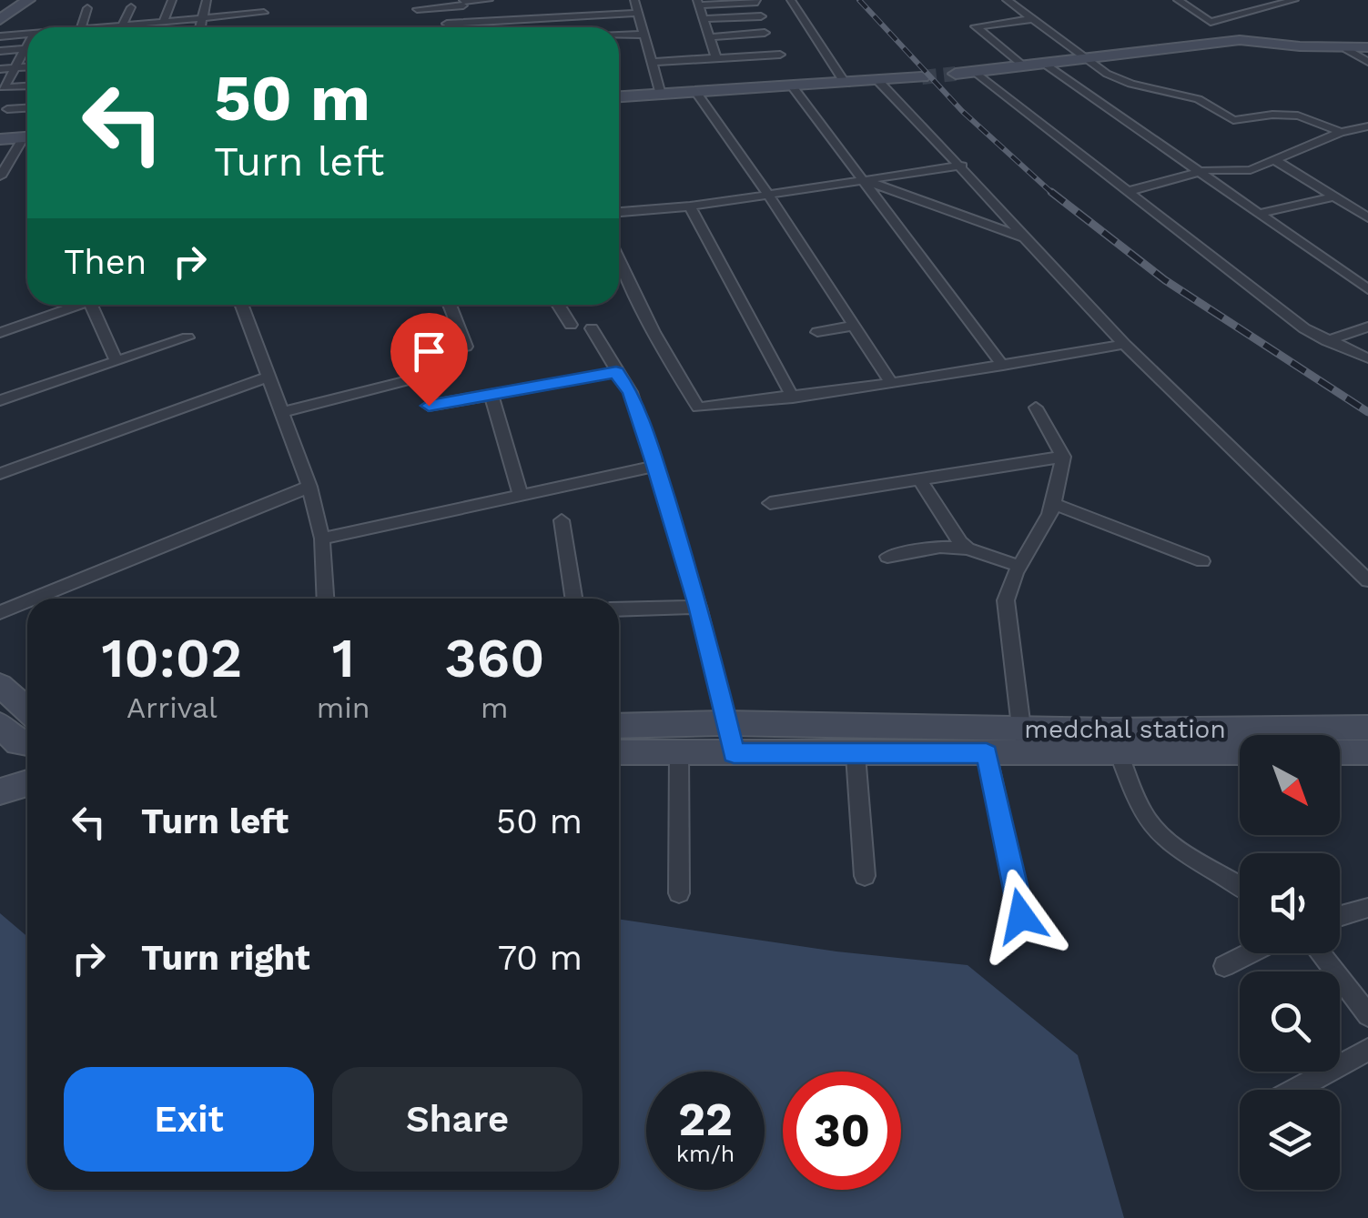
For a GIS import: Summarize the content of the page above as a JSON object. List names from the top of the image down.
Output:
{
  "streets": {
    "street": ["medchal station"]
  },
  "north": "bottom right",
  "page": {
    "turn": ["50 m", "Turn left"],
    "then": "Then",
    "eta": [
      "10:02",
      "Arrival",
      "1",
      "min",
      "360",
      "m"
    ],
    "list": [
      {
        "name": "Turn left",
        "value": "50 m"
      },
      {
        "name": "Turn right",
        "value": "70 m"
      }
    ],
    "buttons": ["Exit", "Share"],
    "speed": "22 km/h",
    "limit": "30"
  }
}
